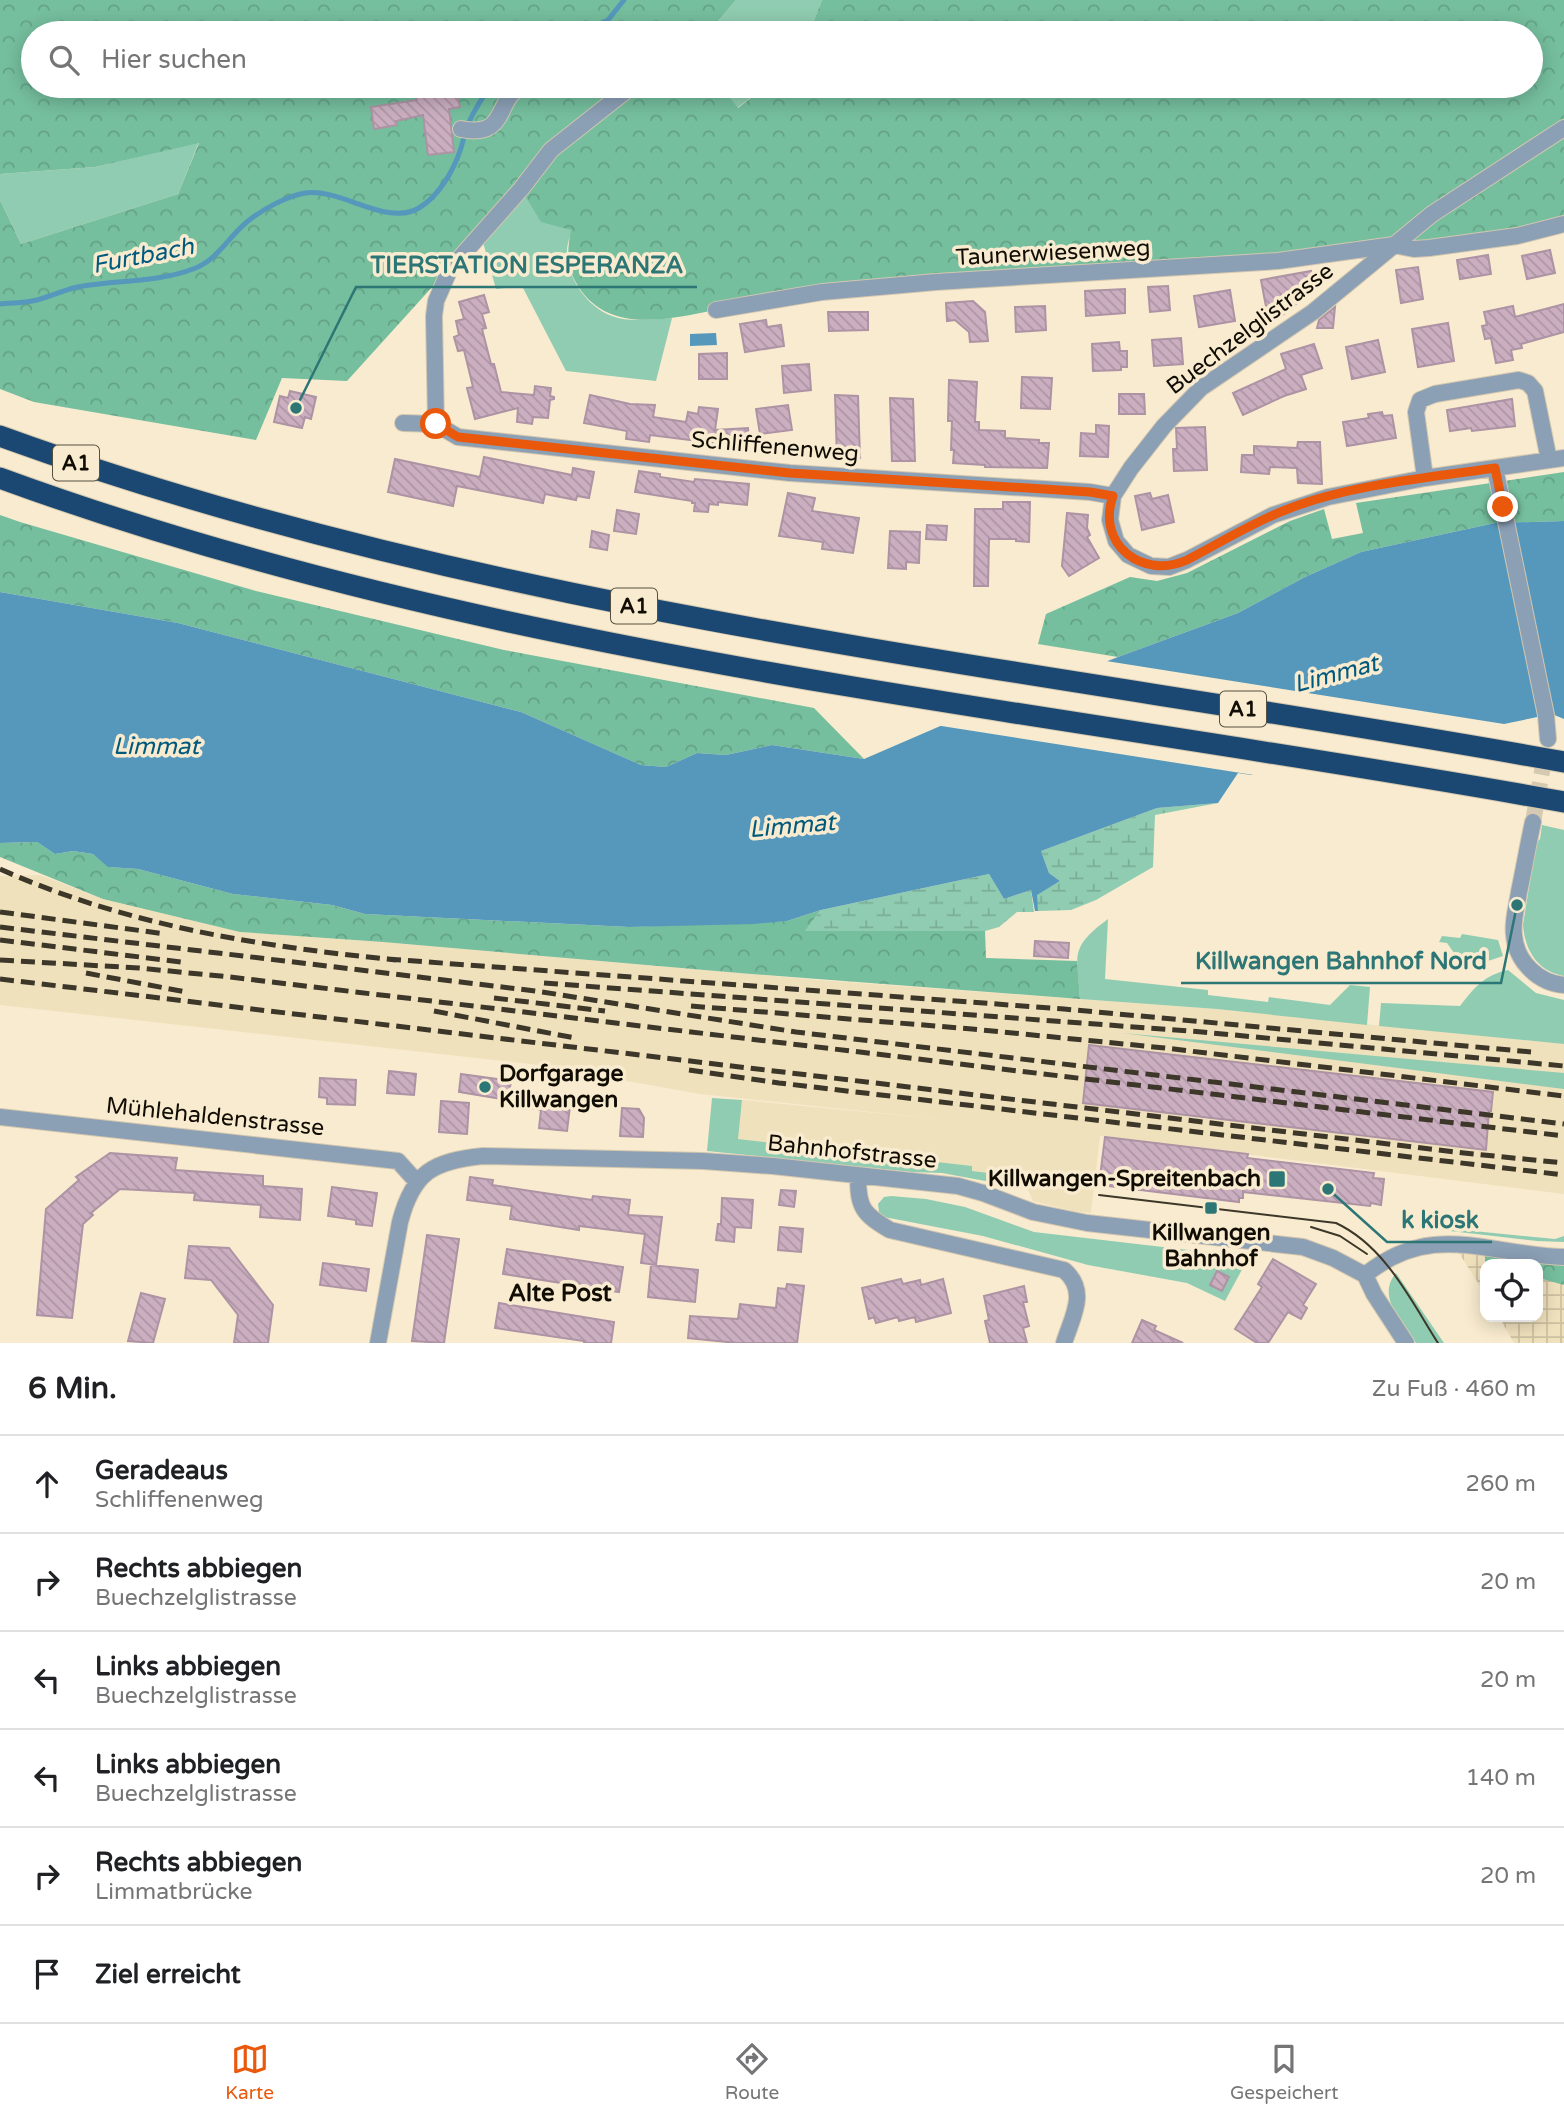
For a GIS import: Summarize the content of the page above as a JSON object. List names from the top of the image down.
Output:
{
  "streets": {
    "highway": ["A1"],
    "street": [
      "Taunerwiesenweg",
      "Buechzelglistrasse",
      "Schliffenenweg",
      "Mühlehaldenstrasse",
      "Bahnhofstrasse"
    ]
  },
  "crossings": [
    ["Taunerwiesenweg", "Buechzelglistrasse"],
    ["Buechzelglistrasse", "Schliffenenweg"],
    ["Mühlehaldenstrasse", "Bahnhofstrasse"]
  ],
  "districts": ["Alte Post"],
  "water": ["Furtbach", "Limmat"],
  "places": {
    "other": [
      "TIERSTATION ESPERANZA",
      "Killwangen Bahnhof Nord",
      "Dorfgarage Killwangen",
      "k kiosk"
    ],
    "transit": ["Killwangen-Spreitenbach", "Killwangen Bahnhof"]
  },
  "page": {
    "search": "Hier suchen",
    "heading": ["6 Min.", "Zu Fuß · 460 m"],
    "list": [
      ["Geradeaus", "Schliffenenweg", "260 m"],
      ["Rechts abbiegen", "Buechzelglistrasse", "20 m"],
      ["Links abbiegen", "Buechzelglistrasse", "20 m"],
      ["Links abbiegen", "Buechzelglistrasse", "140 m"],
      ["Rechts abbiegen", "Limmatbrücke", "20 m"],
      "Ziel erreicht"
    ],
    "nav": ["Karte", "Route", "Gespeichert"]
  }
}
